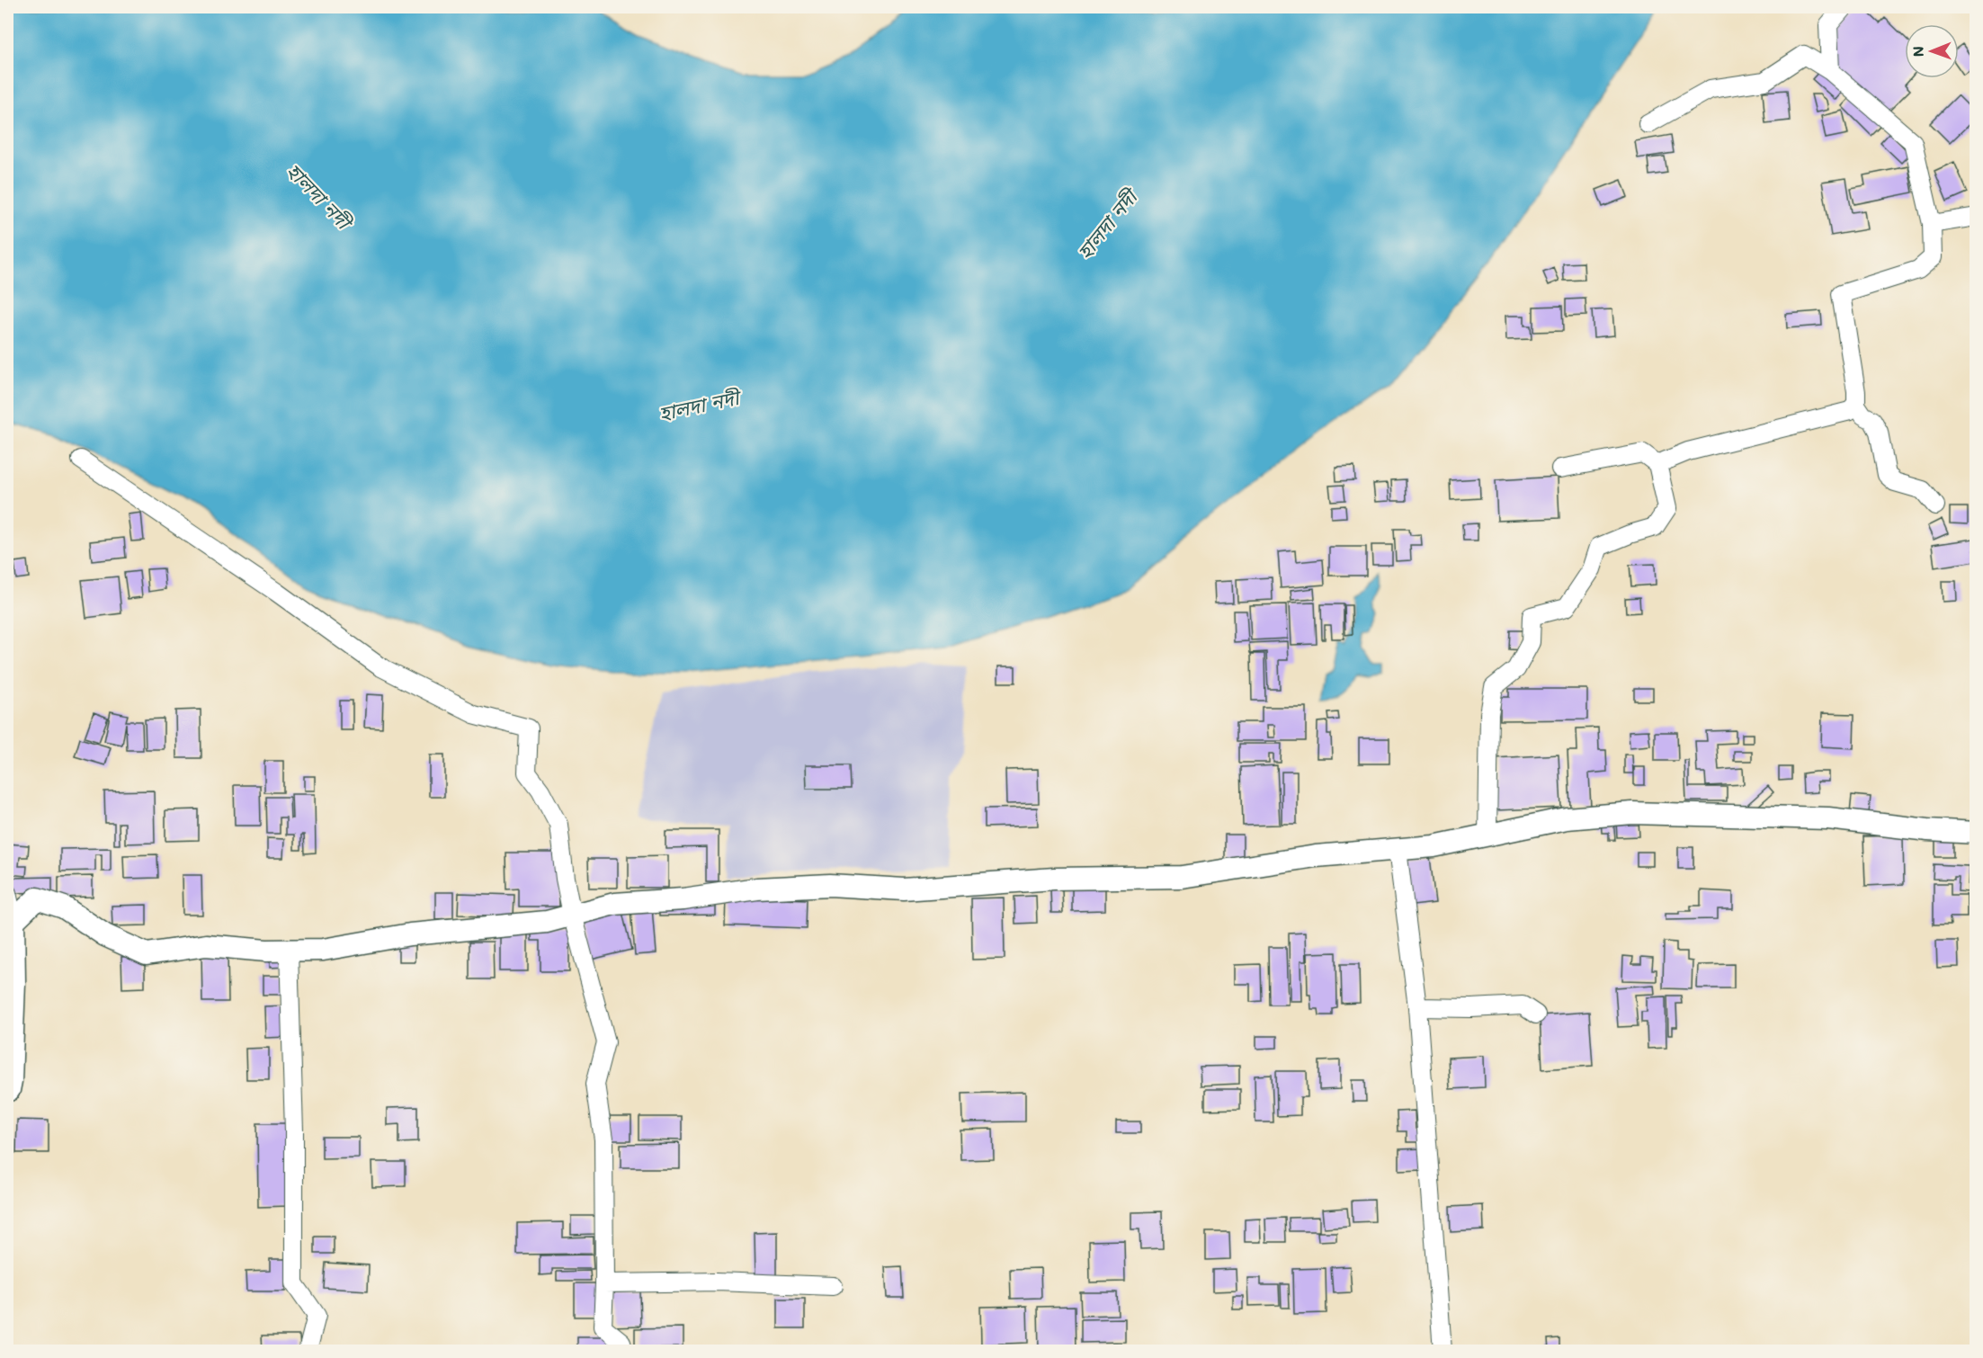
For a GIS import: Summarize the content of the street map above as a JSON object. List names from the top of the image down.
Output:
{
  "water": ["হালদা নদী"],
  "north": "left"
}
